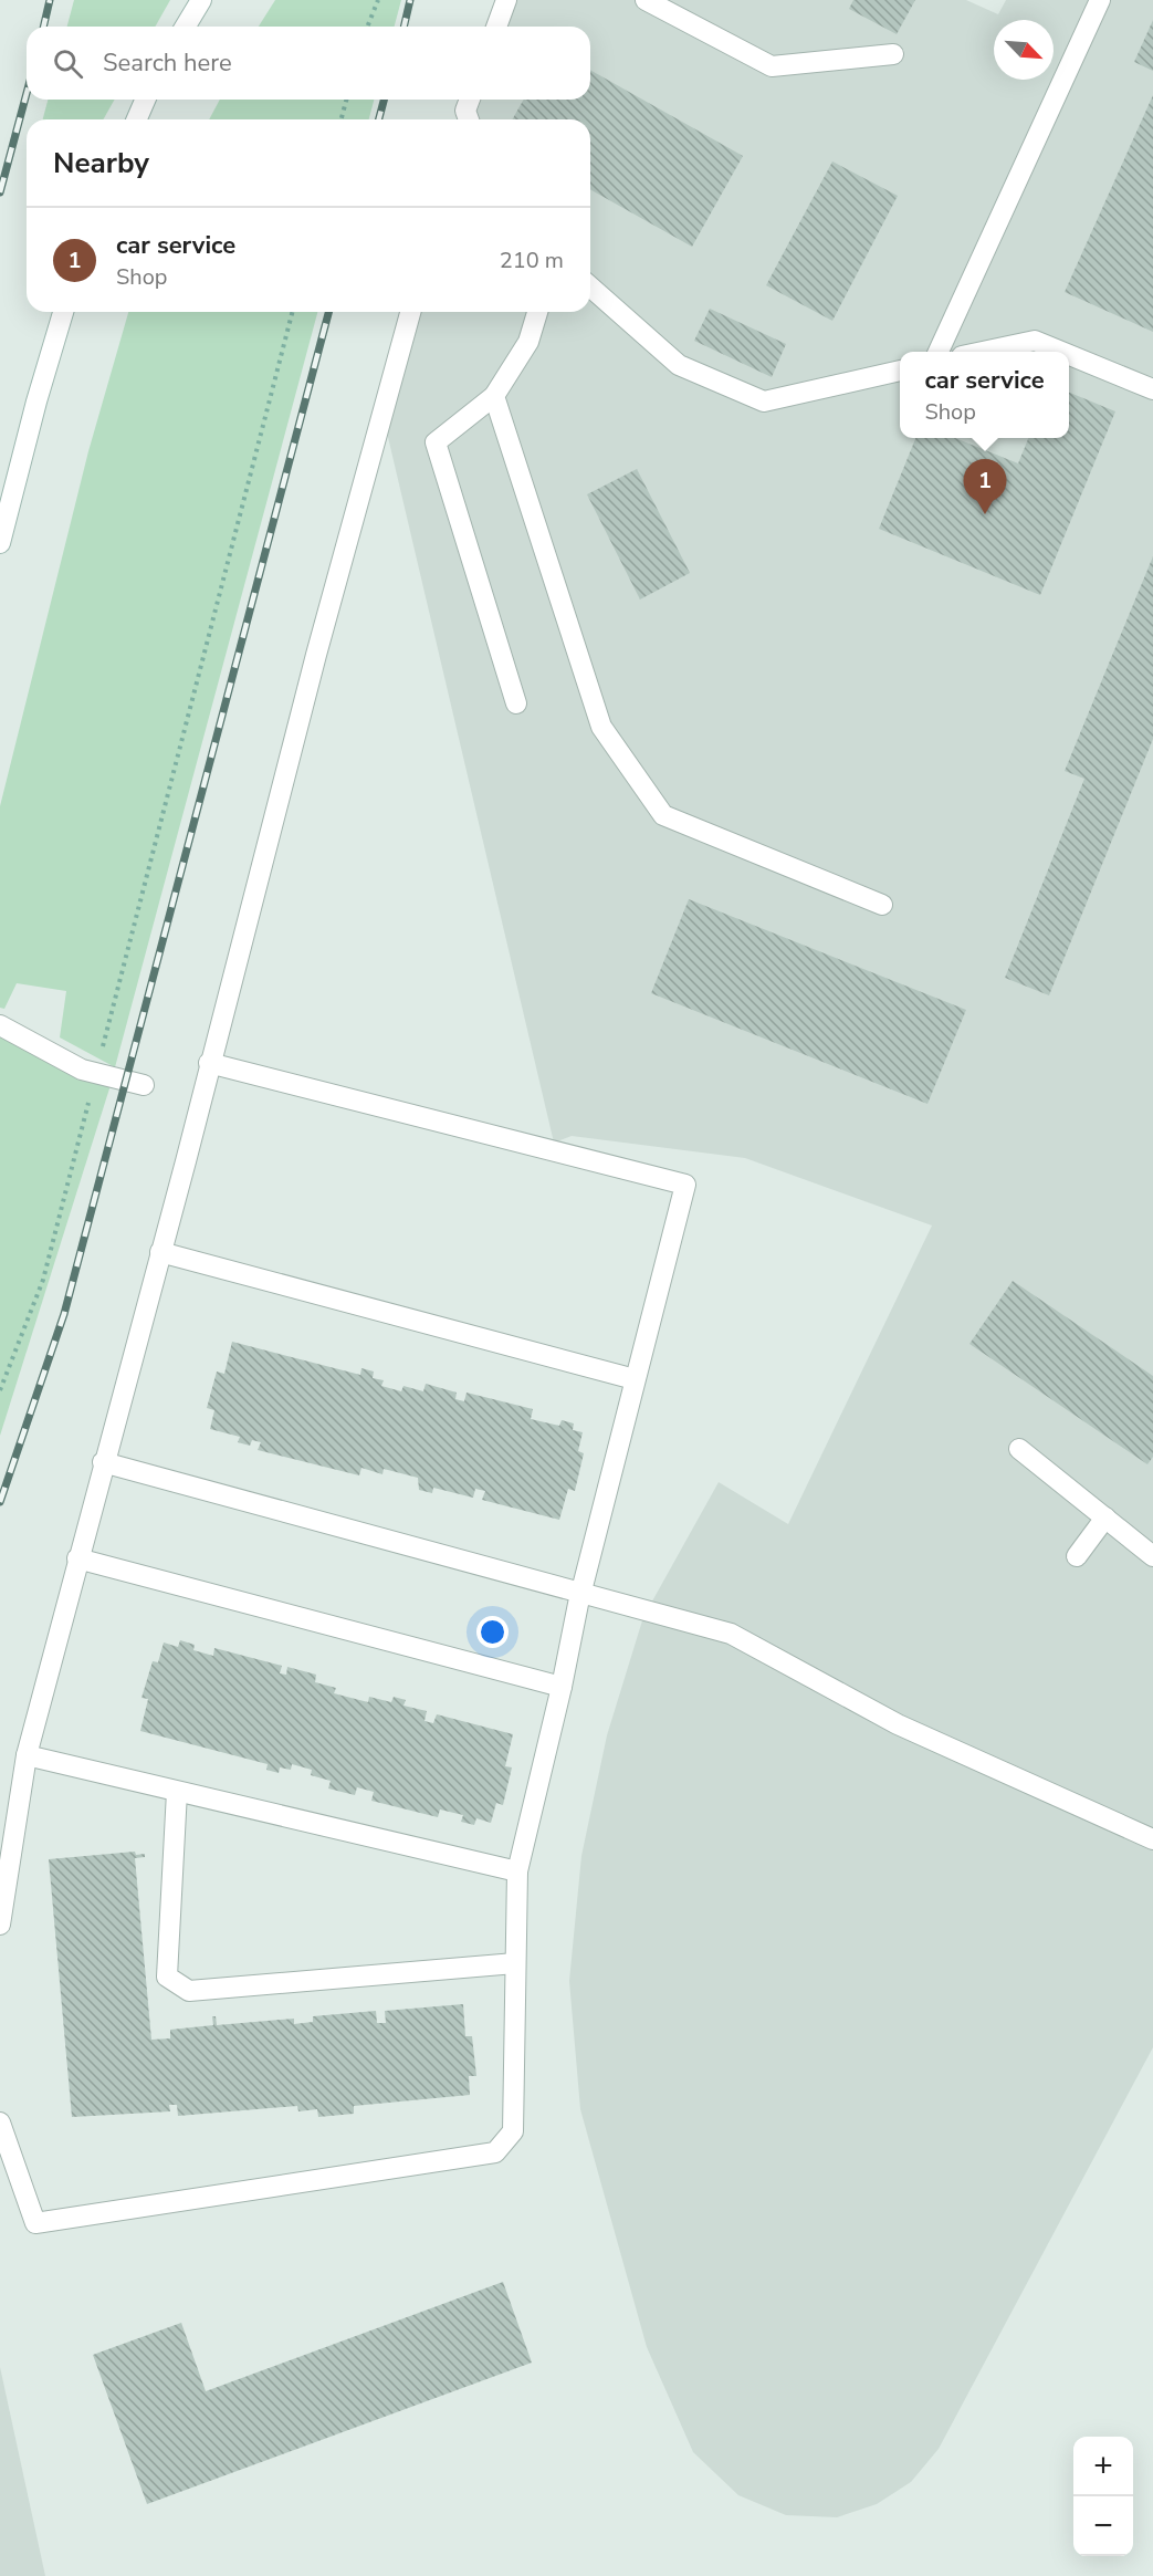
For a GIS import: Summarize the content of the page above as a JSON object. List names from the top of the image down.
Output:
{
  "north": "bottom right",
  "page": {
    "search": "Search here",
    "heading": "Nearby",
    "list": [
      {
        "mark": "1",
        "name": "car service",
        "note": "Shop",
        "value": "210 m"
      }
    ],
    "popup": ["car service", "Shop"],
    "pins": "1",
    "map_buttons": ["+", "−"]
  }
}
